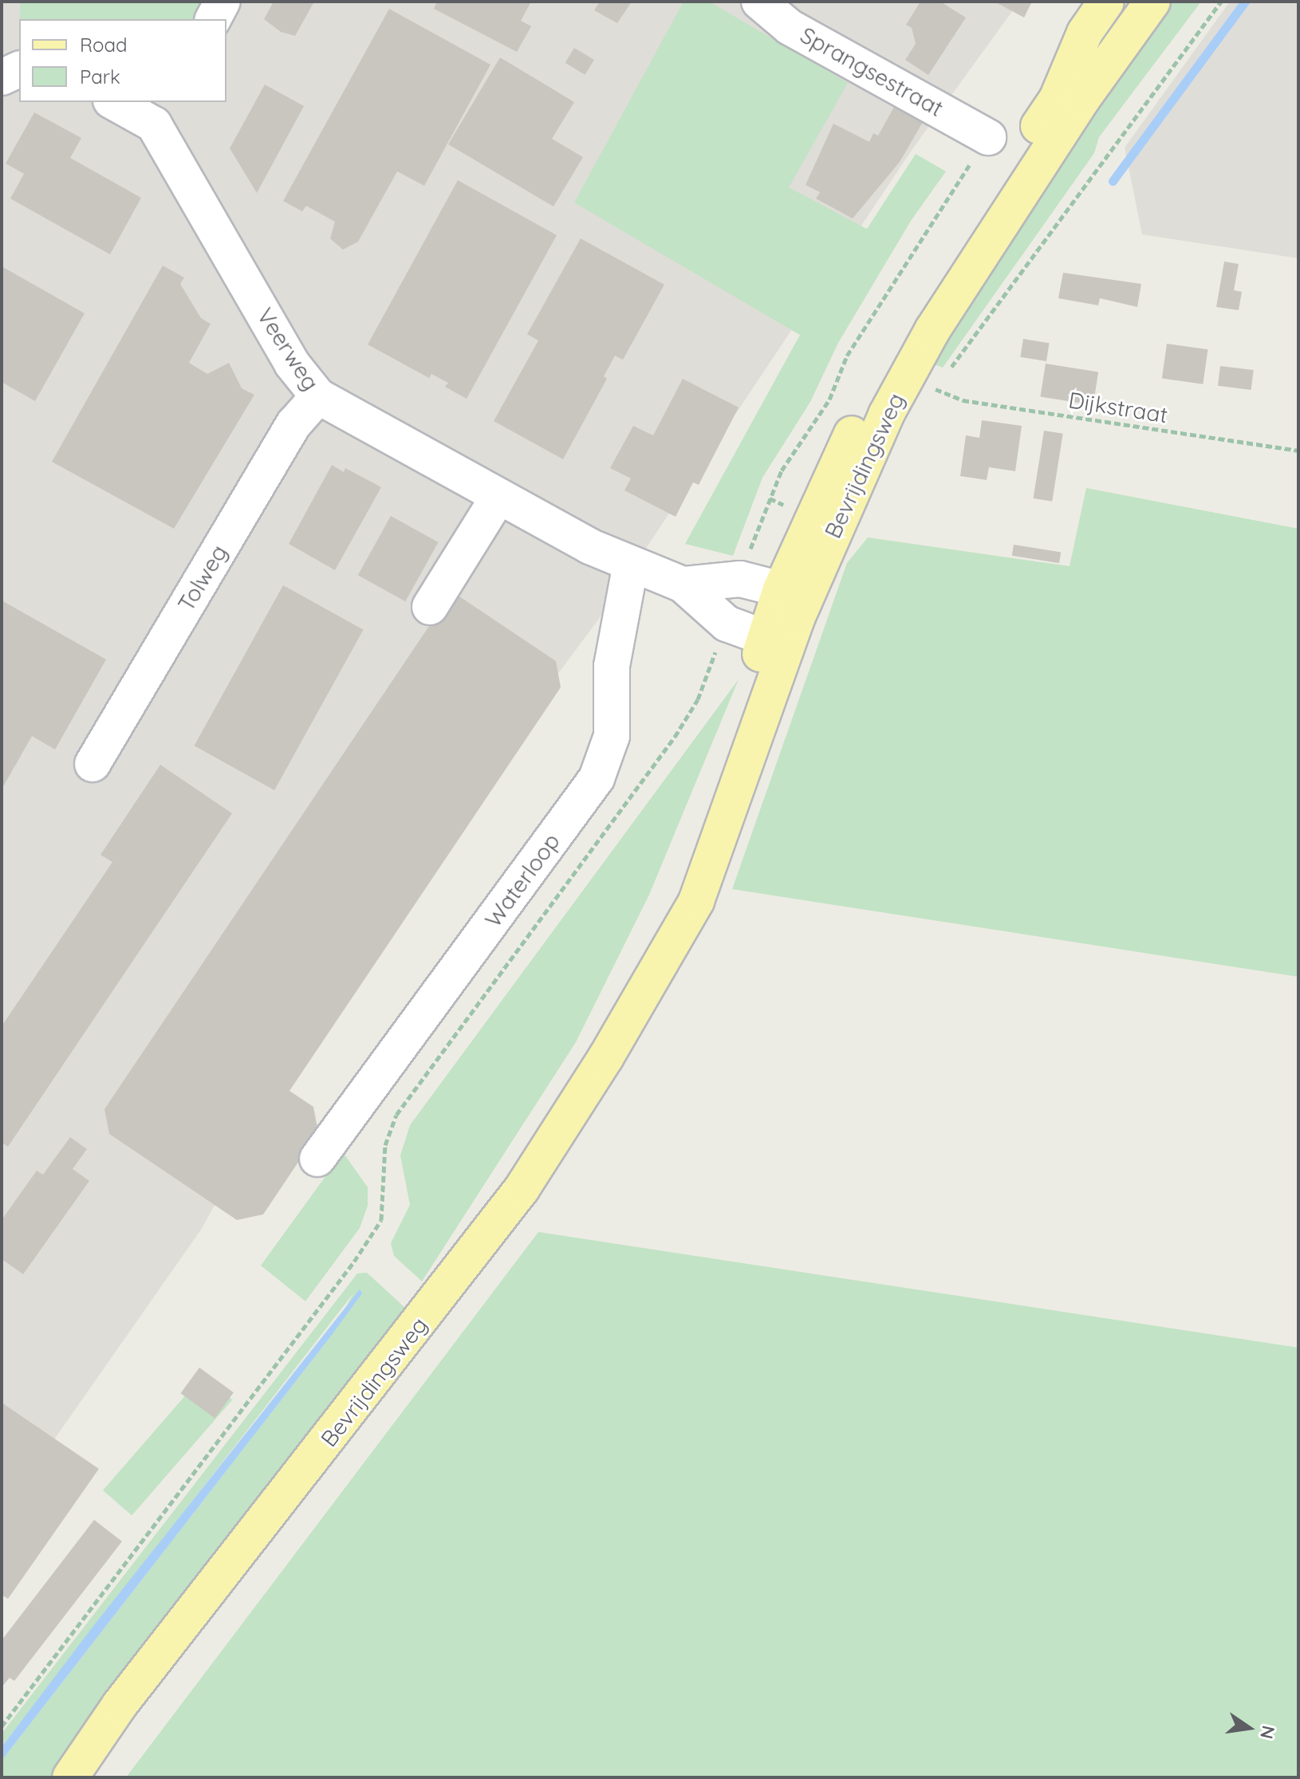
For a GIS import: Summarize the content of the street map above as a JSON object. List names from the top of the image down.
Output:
{
  "streets": {
    "main road": ["Bevrijdingsweg"],
    "street": [
      "Sprangsestraat",
      "Veerweg",
      "Tolweg",
      "Waterloop"
    ],
    "path": ["Dijkstraat"]
  },
  "crossings": [
    ["Veerweg", "Bevrijdingsweg"],
    ["Veerweg", "Tolweg"],
    ["Veerweg", "Waterloop"],
    ["Dijkstraat", "Bevrijdingsweg"]
  ],
  "legend": ["Road", "Park"],
  "north": "right"
}
